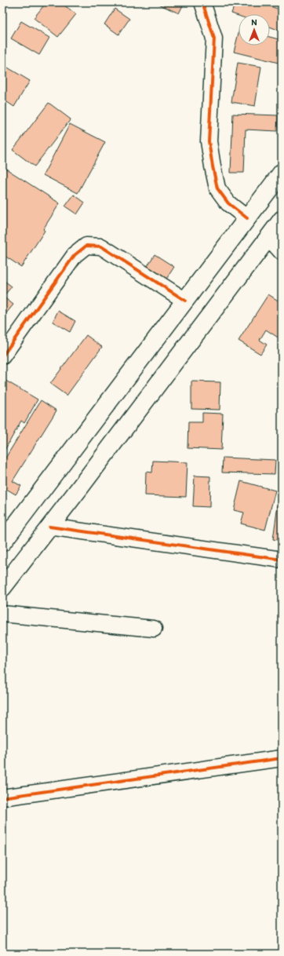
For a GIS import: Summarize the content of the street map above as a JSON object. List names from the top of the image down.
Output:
{
  "north": "top"
}
